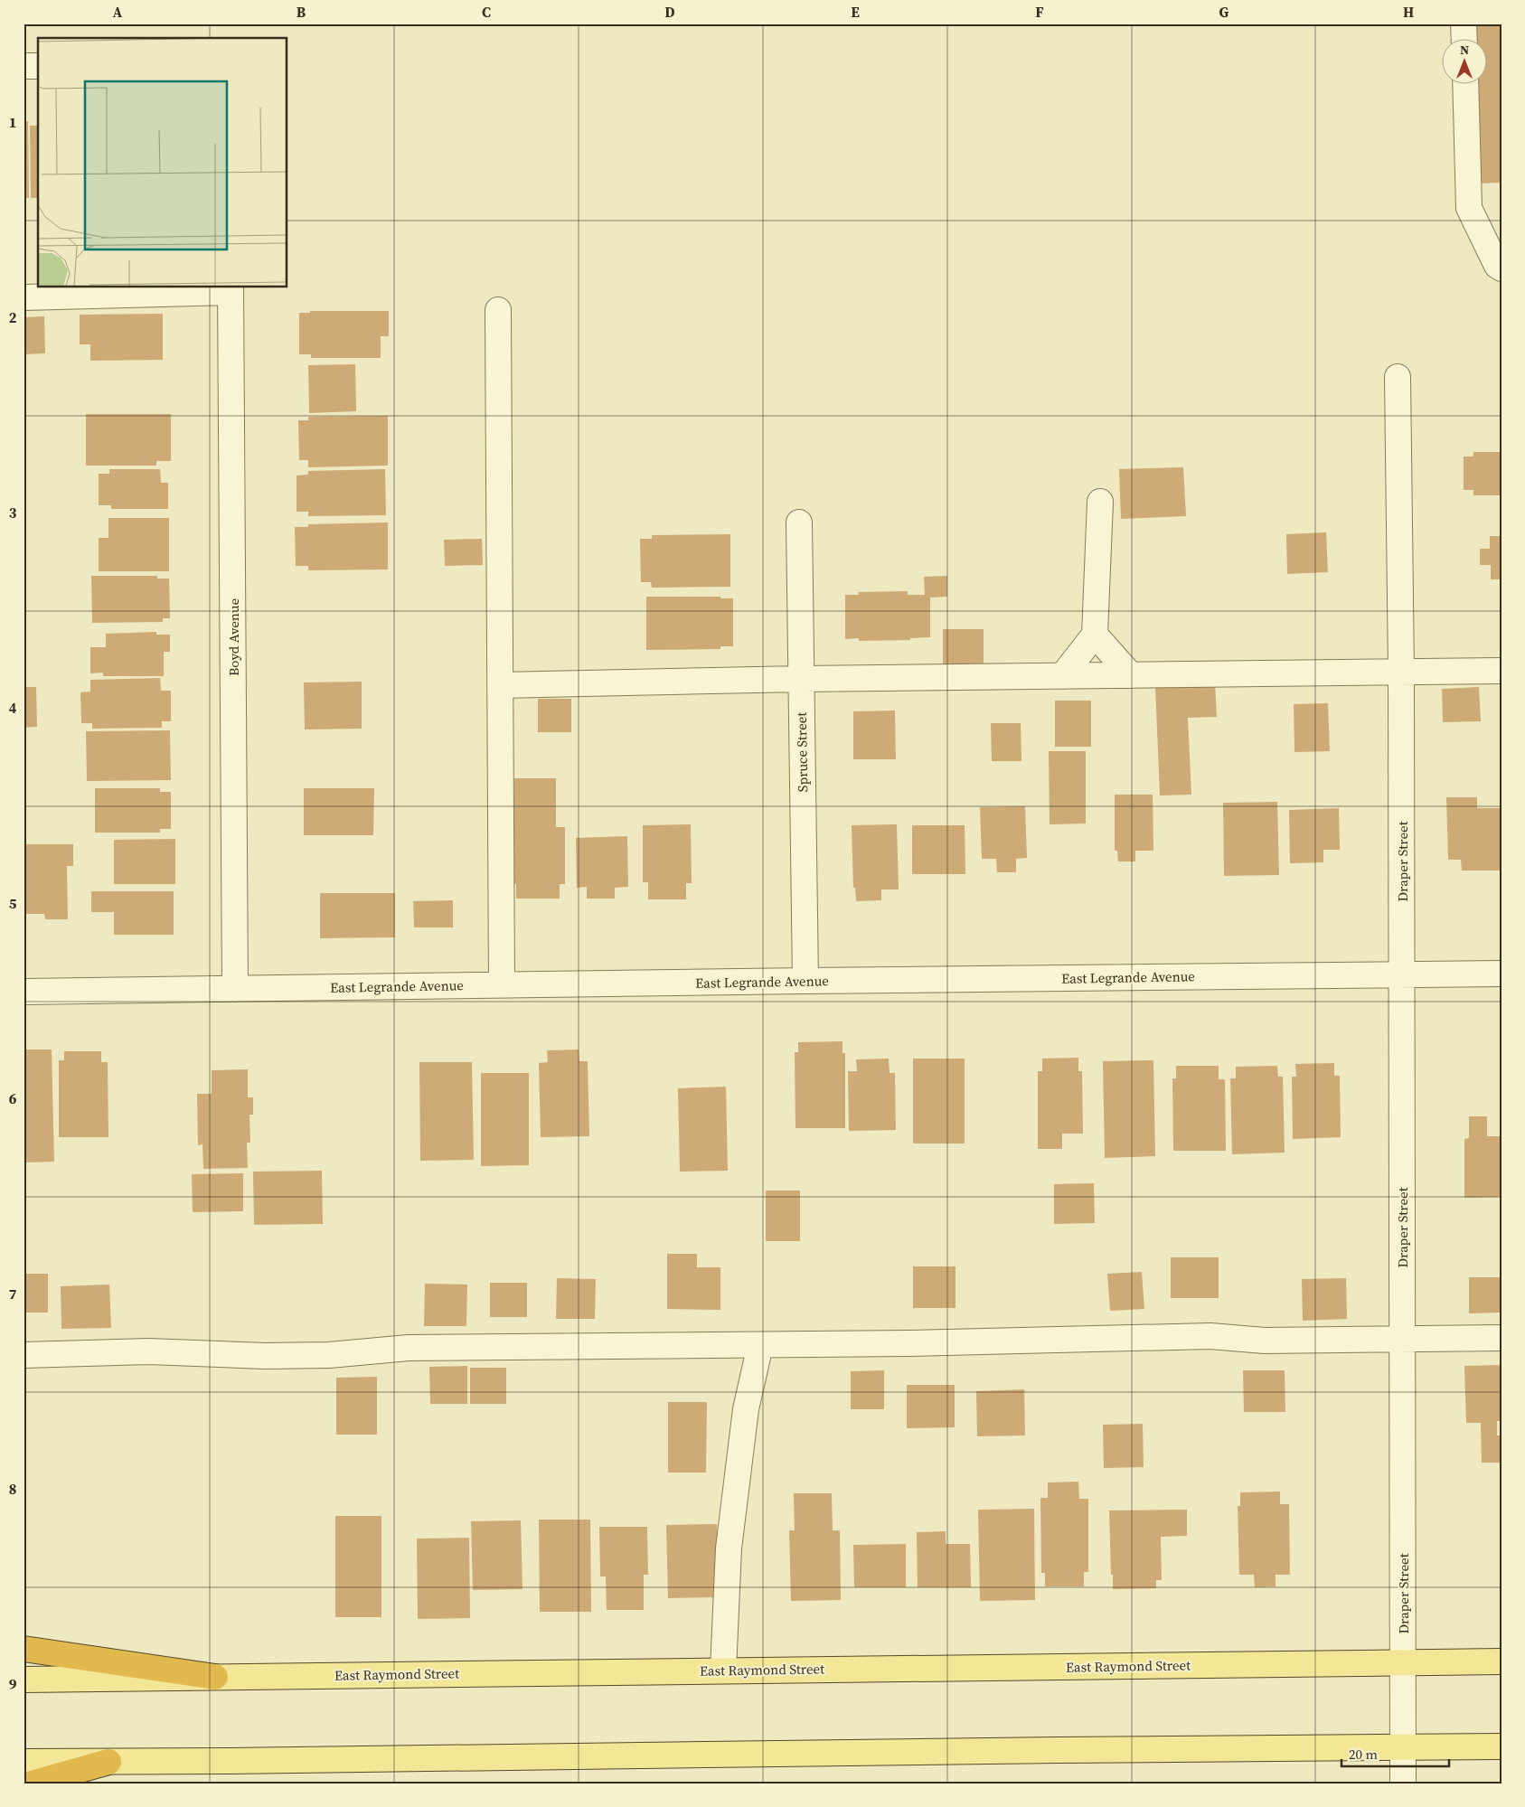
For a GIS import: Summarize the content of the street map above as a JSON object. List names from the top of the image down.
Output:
{
  "streets": {
    "main road": ["East Raymond Street"],
    "street": [
      "Boyd Avenue",
      "Spruce Street",
      "Draper Street",
      "East Legrande Avenue"
    ]
  },
  "crossings": [
    ["Boyd Avenue", "East Legrande Avenue"],
    ["Spruce Street", "East Legrande Avenue"],
    ["Draper Street", "East Legrande Avenue"],
    ["Draper Street", "East Raymond Street"]
  ],
  "scale_bar": "20 m",
  "north": "top",
  "grid": {
    "columns": [
      "A",
      "B",
      "C",
      "D",
      "E",
      "F",
      "G",
      "H"
    ],
    "rows": [
      "1",
      "2",
      "3",
      "4",
      "5",
      "6",
      "7",
      "8",
      "9"
    ]
  }
}
